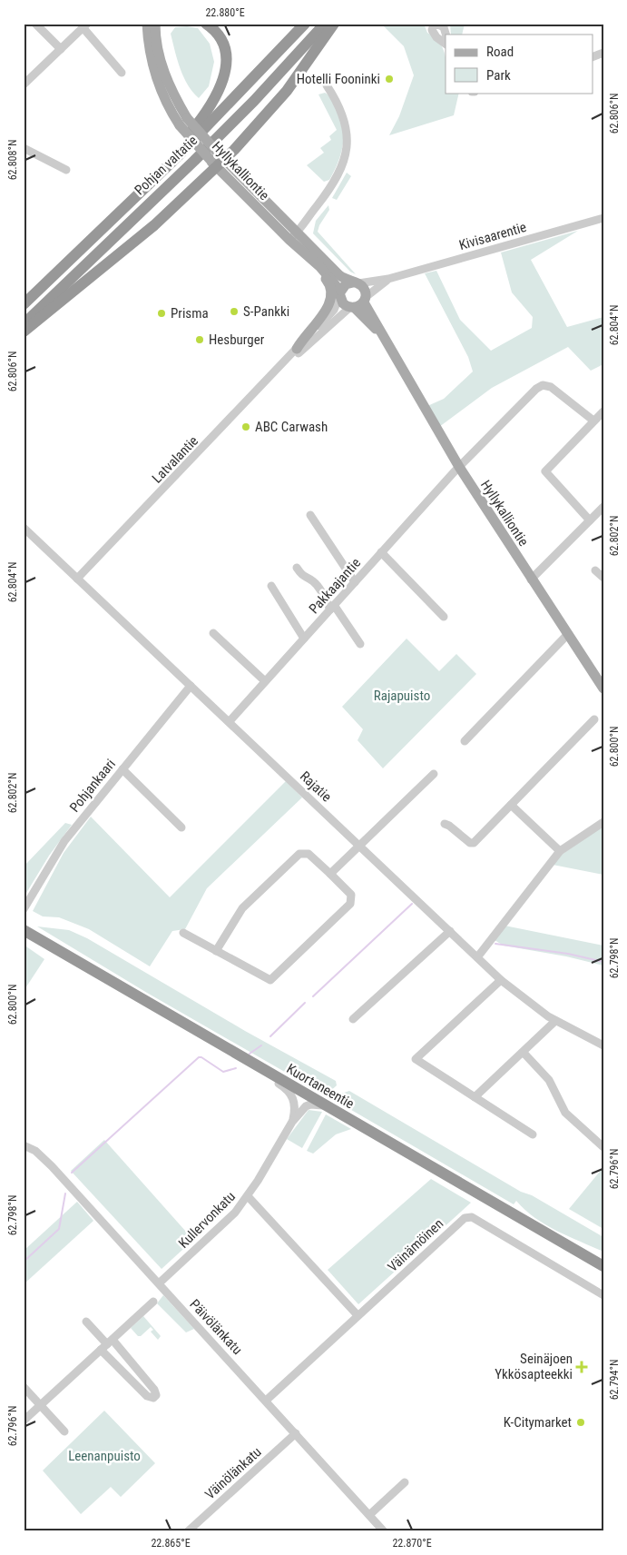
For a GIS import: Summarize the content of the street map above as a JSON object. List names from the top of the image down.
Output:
{
  "streets": {
    "highway": ["Pohjan valtatie", "Kuortaneentie"],
    "main road": ["Hyllykalliontie"],
    "street": [
      "Kivisaarentie",
      "Latvalantie",
      "Pakkaajantie",
      "Pohjankaari",
      "Rajatie",
      "Kullervonkatu",
      "Väinämöinen",
      "Päivölänkatu",
      "Väinölänkatu"
    ]
  },
  "crossings": [
    ["Hyllykalliontie", "Kivisaarentie"],
    ["Hyllykalliontie", "Latvalantie"],
    ["Hyllykalliontie", "Pakkaajantie"],
    ["Kivisaarentie", "Latvalantie"],
    ["Latvalantie", "Rajatie"],
    ["Pakkaajantie", "Rajatie"],
    ["Pohjankaari", "Rajatie"],
    ["Kuortaneentie", "Kullervonkatu"],
    ["Kullervonkatu", "Päivölänkatu"],
    ["Väinämöinen", "Päivölänkatu"],
    ["Päivölänkatu", "Väinölänkatu"]
  ],
  "parks": ["Rajapuisto", "Leenanpuisto"],
  "places": {
    "other": [
      "Hotelli Fooninki",
      "S-Pankki",
      "Prisma",
      "Hesburger",
      "ABC Carwash",
      "K-Citymarket"
    ],
    "health": ["Seinäjoen Ykkösapteekki"]
  },
  "legend": ["Road", "Park"],
  "coordinates": [
    "22.880°E",
    "62.806°N",
    "62.808°N",
    "62.804°N",
    "62.802°N",
    "62.800°N",
    "62.798°N",
    "62.796°N",
    "62.794°N",
    "22.865°E",
    "22.870°E"
  ]
}
